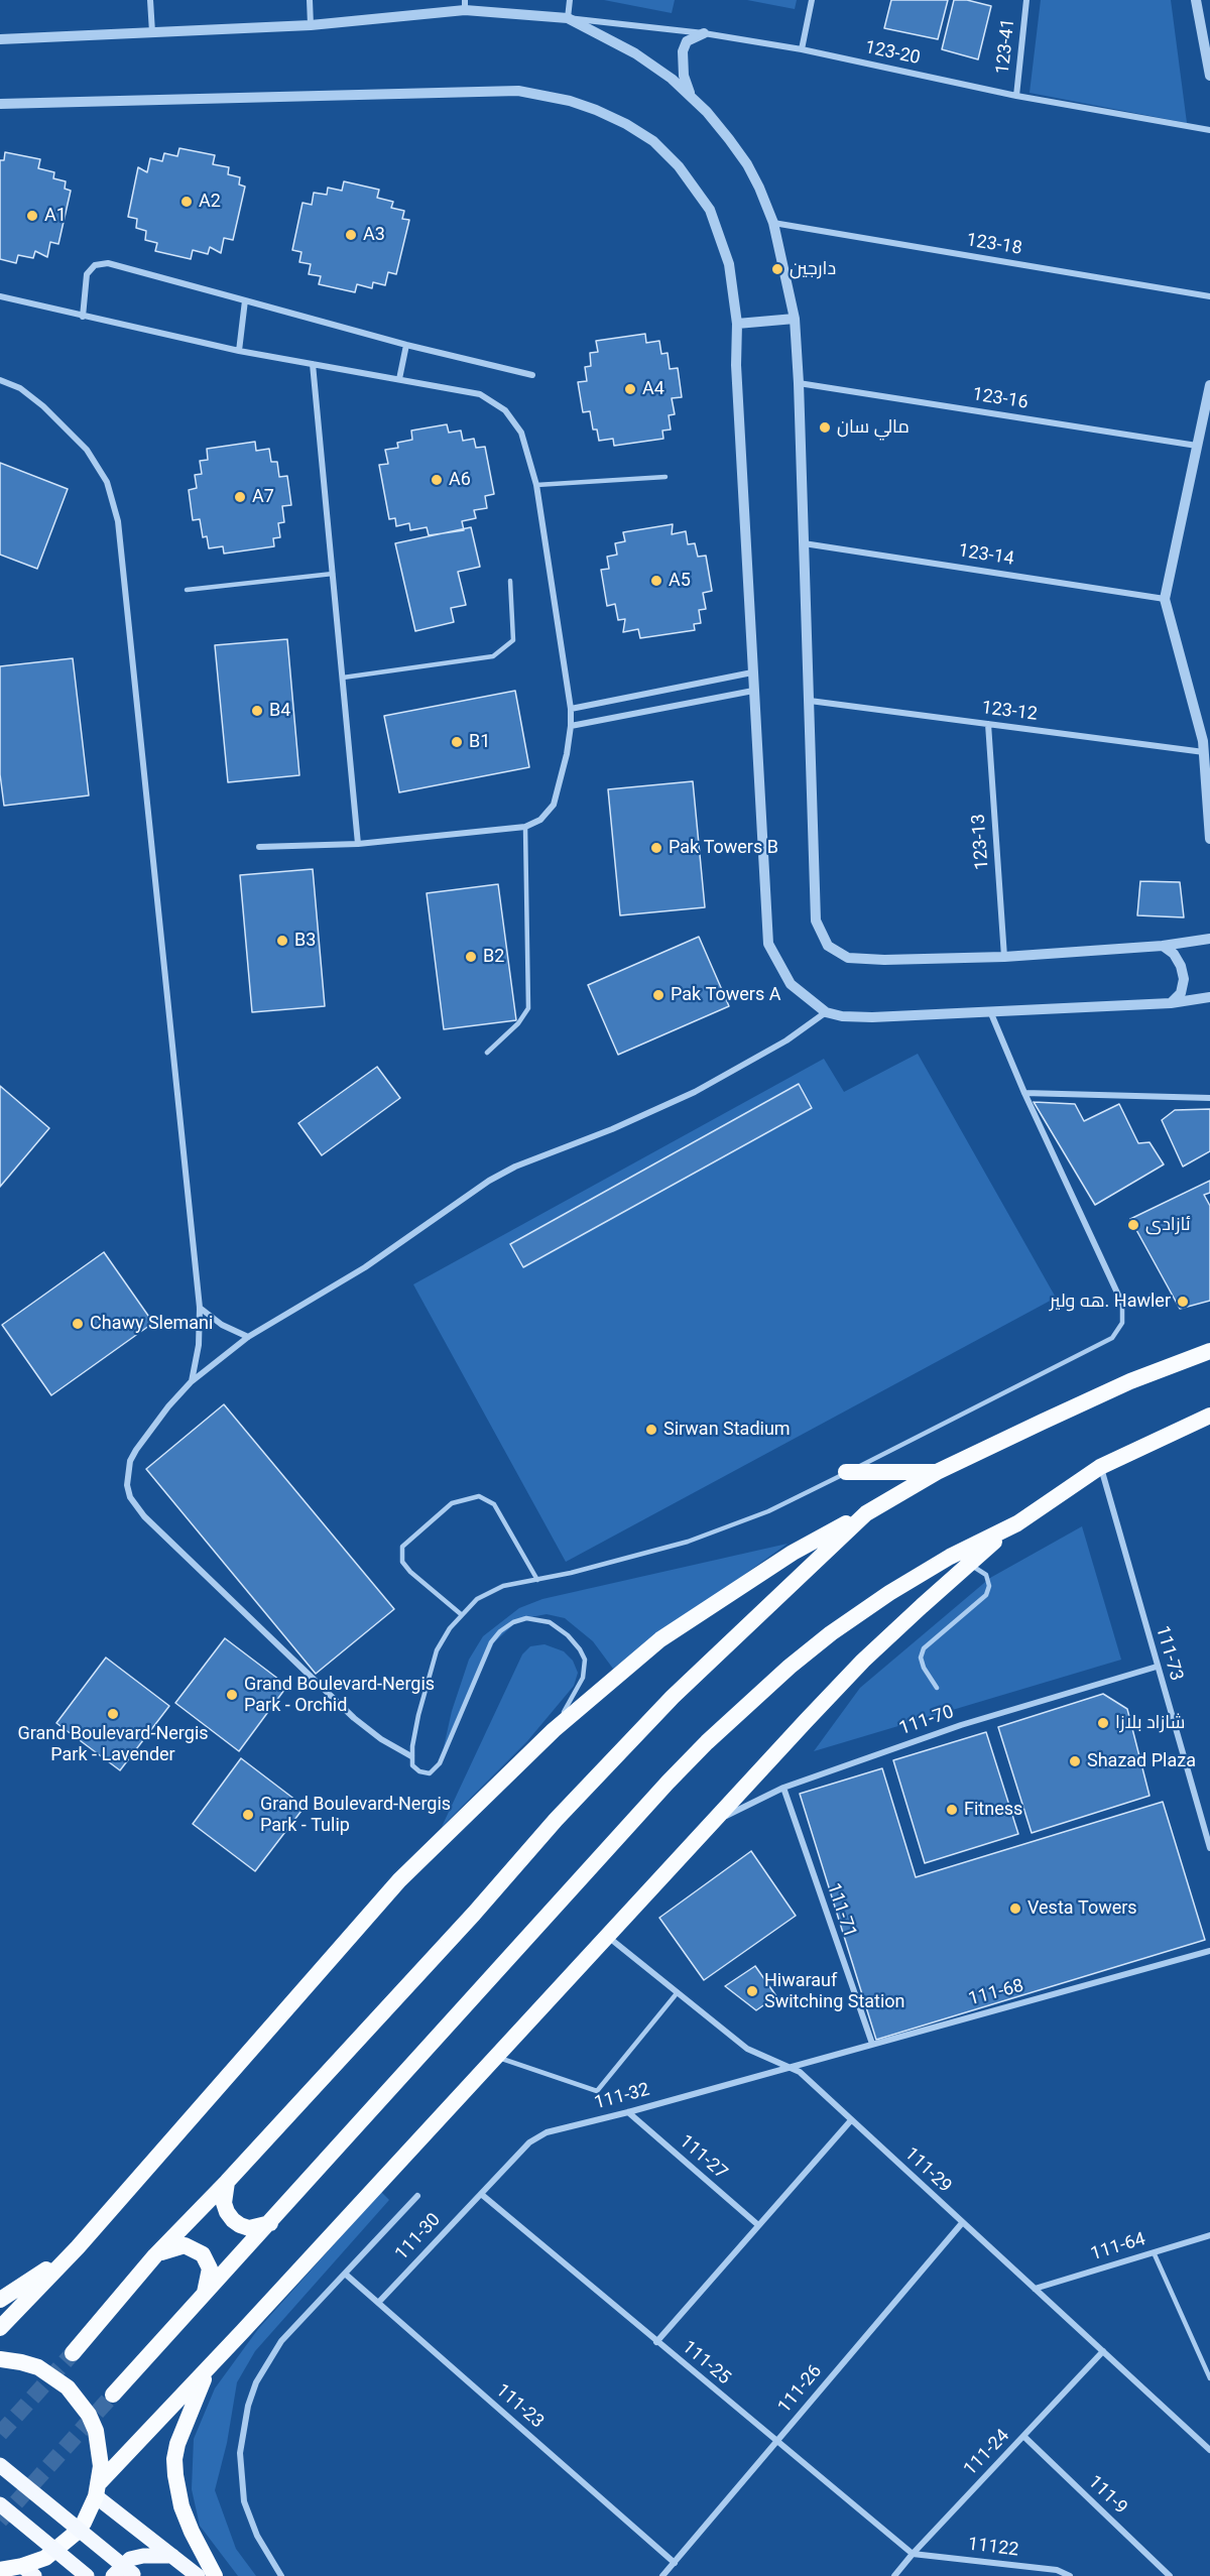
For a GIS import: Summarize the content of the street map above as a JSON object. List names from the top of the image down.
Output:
{
  "streets": {
    "street": [
      "123-41",
      "123-20",
      "123-18",
      "123-16",
      "123-14",
      "123-12",
      "123-13",
      "111-73",
      "111-70",
      "111-71",
      "111-68",
      "111-32",
      "111-27",
      "111-29",
      "111-30",
      "111-64",
      "111-25",
      "111-26",
      "111-23",
      "111-24",
      "111-9",
      "11122"
    ]
  },
  "crossings": [
    ["123-41", "123-20"],
    ["123-12", "123-13"],
    ["111-73", "111-70"],
    ["111-70", "111-71"],
    ["111-71", "111-68"],
    ["111-68", "111-32"],
    ["111-68", "111-29"],
    ["111-32", "111-27"],
    ["111-32", "111-29"],
    ["111-32", "111-30"],
    ["111-32", "111-25"],
    ["111-29", "111-64"],
    ["111-29", "111-26"],
    ["111-29", "111-24"],
    ["111-30", "111-25"],
    ["111-30", "111-23"],
    ["111-25", "111-26"],
    ["111-25", "111-24"],
    ["111-25", "11122"],
    ["111-26", "111-23"],
    ["111-24", "111-9"],
    ["111-24", "11122"]
  ],
  "places": [
    "A2",
    "A1",
    "A3",
    "دارجين",
    "A4",
    "مالي سان",
    "A6",
    "A7",
    "A5",
    "B4",
    "B1",
    "Pak Towers B",
    "B3",
    "B2",
    "Pak Towers A",
    "ئازادی",
    "هه ولير. Hawler",
    "Chawy Slemani",
    "Sirwan Stadium",
    "Grand Boulevard-Nergis Park - Orchid",
    "Grand Boulevard-Nergis Park - Lavender",
    "شازاد بلازا",
    "Shazad Plaza",
    "Fitness",
    "Grand Boulevard-Nergis Park - Tulip",
    "Vesta Towers",
    "Hiwarauf Switching Station"
  ]
}
